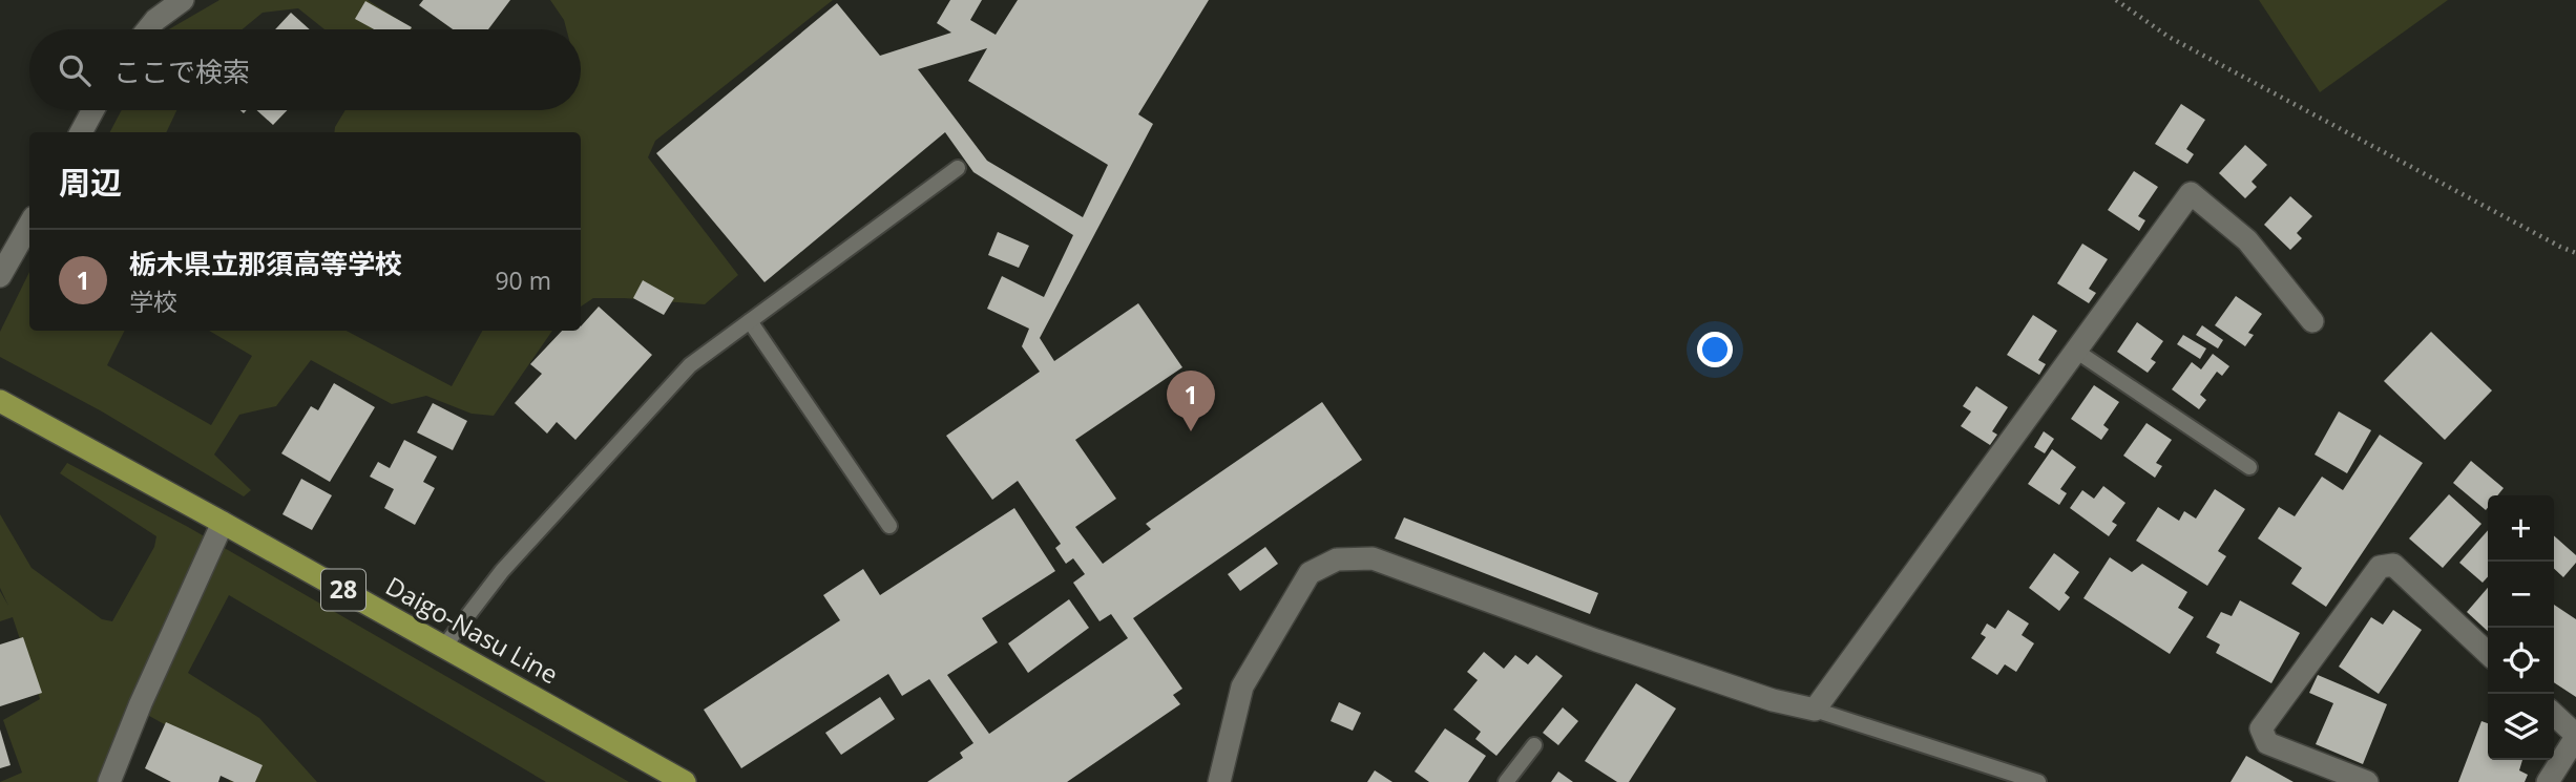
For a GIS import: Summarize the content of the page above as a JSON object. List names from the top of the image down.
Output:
{
  "streets": {
    "main road": ["28", "Daigo-Nasu Line"]
  },
  "page": {
    "search": "ここで検索",
    "heading": "周辺",
    "list": [
      {
        "mark": "1",
        "name": "栃木県立那須高等学校",
        "note": "学校",
        "value": "90 m"
      }
    ],
    "pins": "1",
    "map_buttons": ["+", "−"]
  }
}
